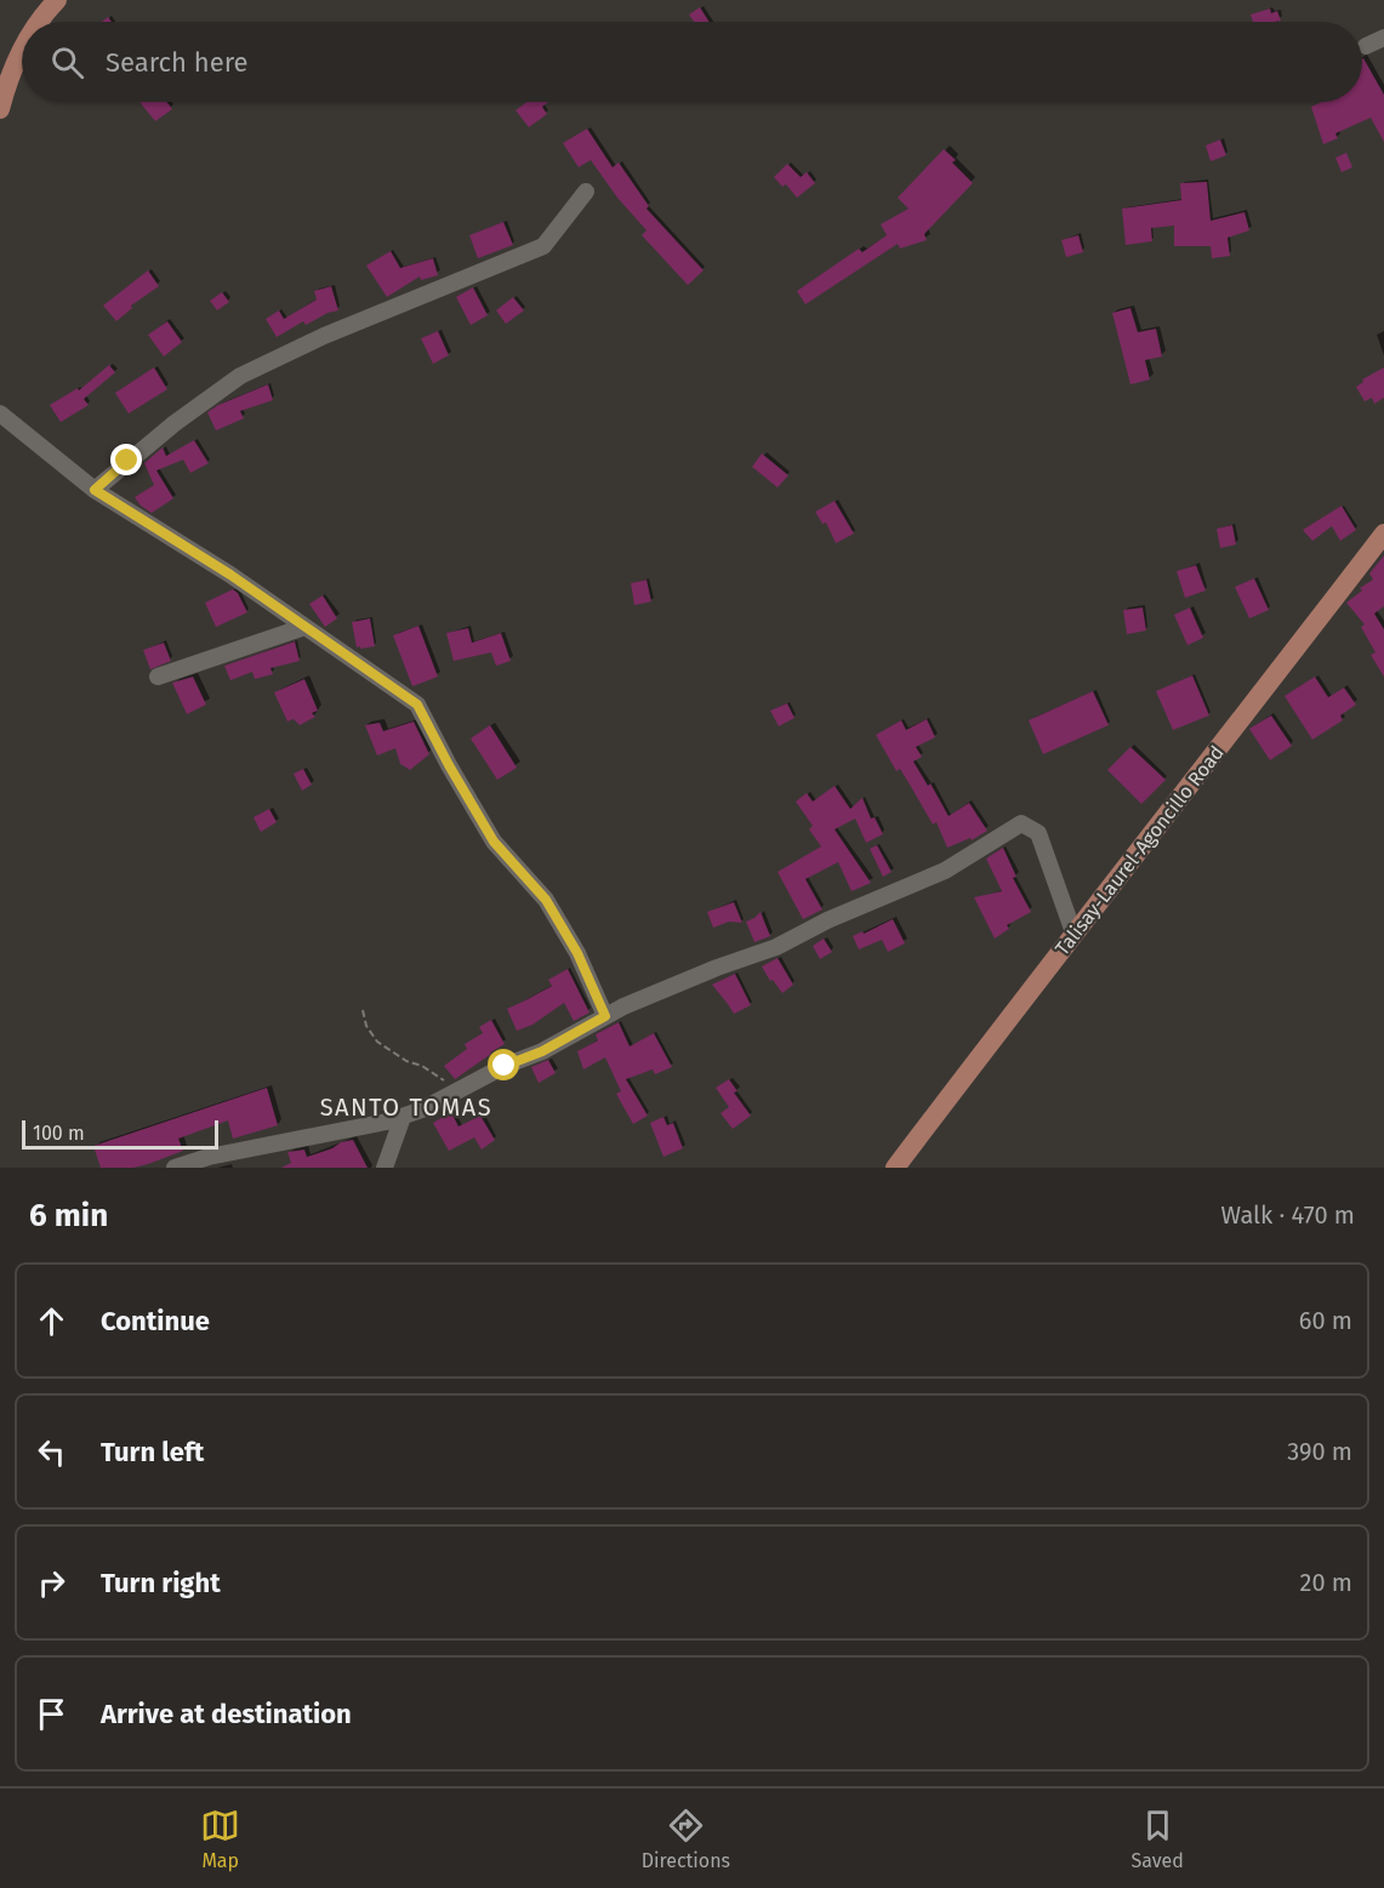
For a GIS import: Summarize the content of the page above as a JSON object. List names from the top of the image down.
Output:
{
  "streets": {
    "main road": ["Talisay-Laurel-Agoncillo Road"]
  },
  "districts": ["SANTO TOMAS"],
  "scale_bar": "100 m",
  "page": {
    "search": "Search here",
    "scale": "100 m",
    "heading": ["6 min", "Walk · 470 m"],
    "list": [
      ["Continue", "60 m"],
      ["Turn left", "390 m"],
      ["Turn right", "20 m"],
      "Arrive at destination"
    ],
    "nav": ["Map", "Directions", "Saved"]
  }
}
